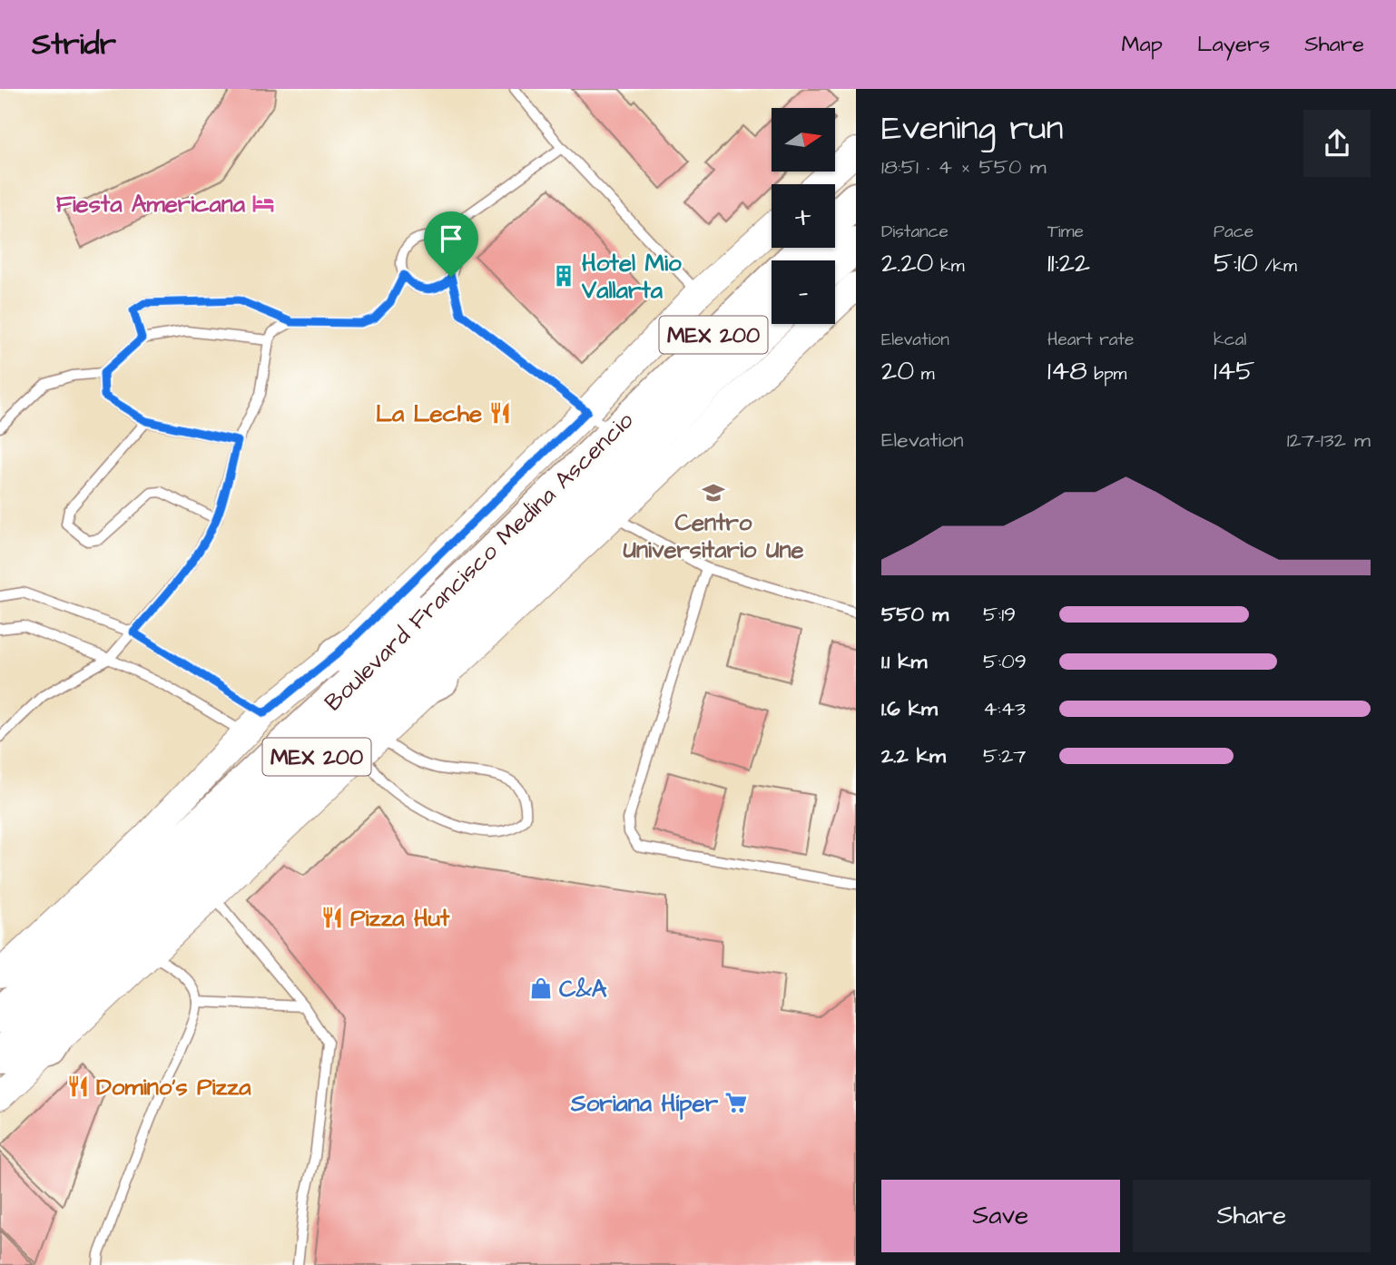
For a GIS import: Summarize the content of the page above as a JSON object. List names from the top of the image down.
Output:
{
  "streets": {
    "highway": ["MEX 200", "Boulevard Francisco Medina Ascencio"]
  },
  "places": {
    "hotel": ["Fiesta Americana"],
    "building": ["Hotel Mio Vallarta"],
    "restaurant": ["La Leche", "Pizza Hut", "Domino's Pizza"],
    "school or university": ["Centro Universitario Une"],
    "shop": ["C&A"],
    "supermarket": ["Soriana Híper"]
  },
  "north": "right",
  "page": {
    "header": "Stridr",
    "nav": ["Map", "Layers", "Share"],
    "heading": ["Evening run", "18:51 · 4 × 550 m"],
    "map_buttons": ["+", "−"],
    "stats": [
      ["Distance", "2.20 km"],
      ["Time", "11:22"],
      ["Pace", "5:10 /km"],
      ["Elevation", "20 m"],
      ["Heart rate", "148 bpm"],
      ["kcal", "145"]
    ],
    "chart": ["Elevation", "127–132 m"],
    "list": [
      {
        "name": "550 m",
        "note": "5:19"
      },
      {
        "name": "1.1 km",
        "note": "5:09"
      },
      {
        "name": "1.6 km",
        "note": "4:43"
      },
      {
        "name": "2.2 km",
        "note": "5:27"
      }
    ],
    "buttons": ["Save", "Share"]
  }
}
